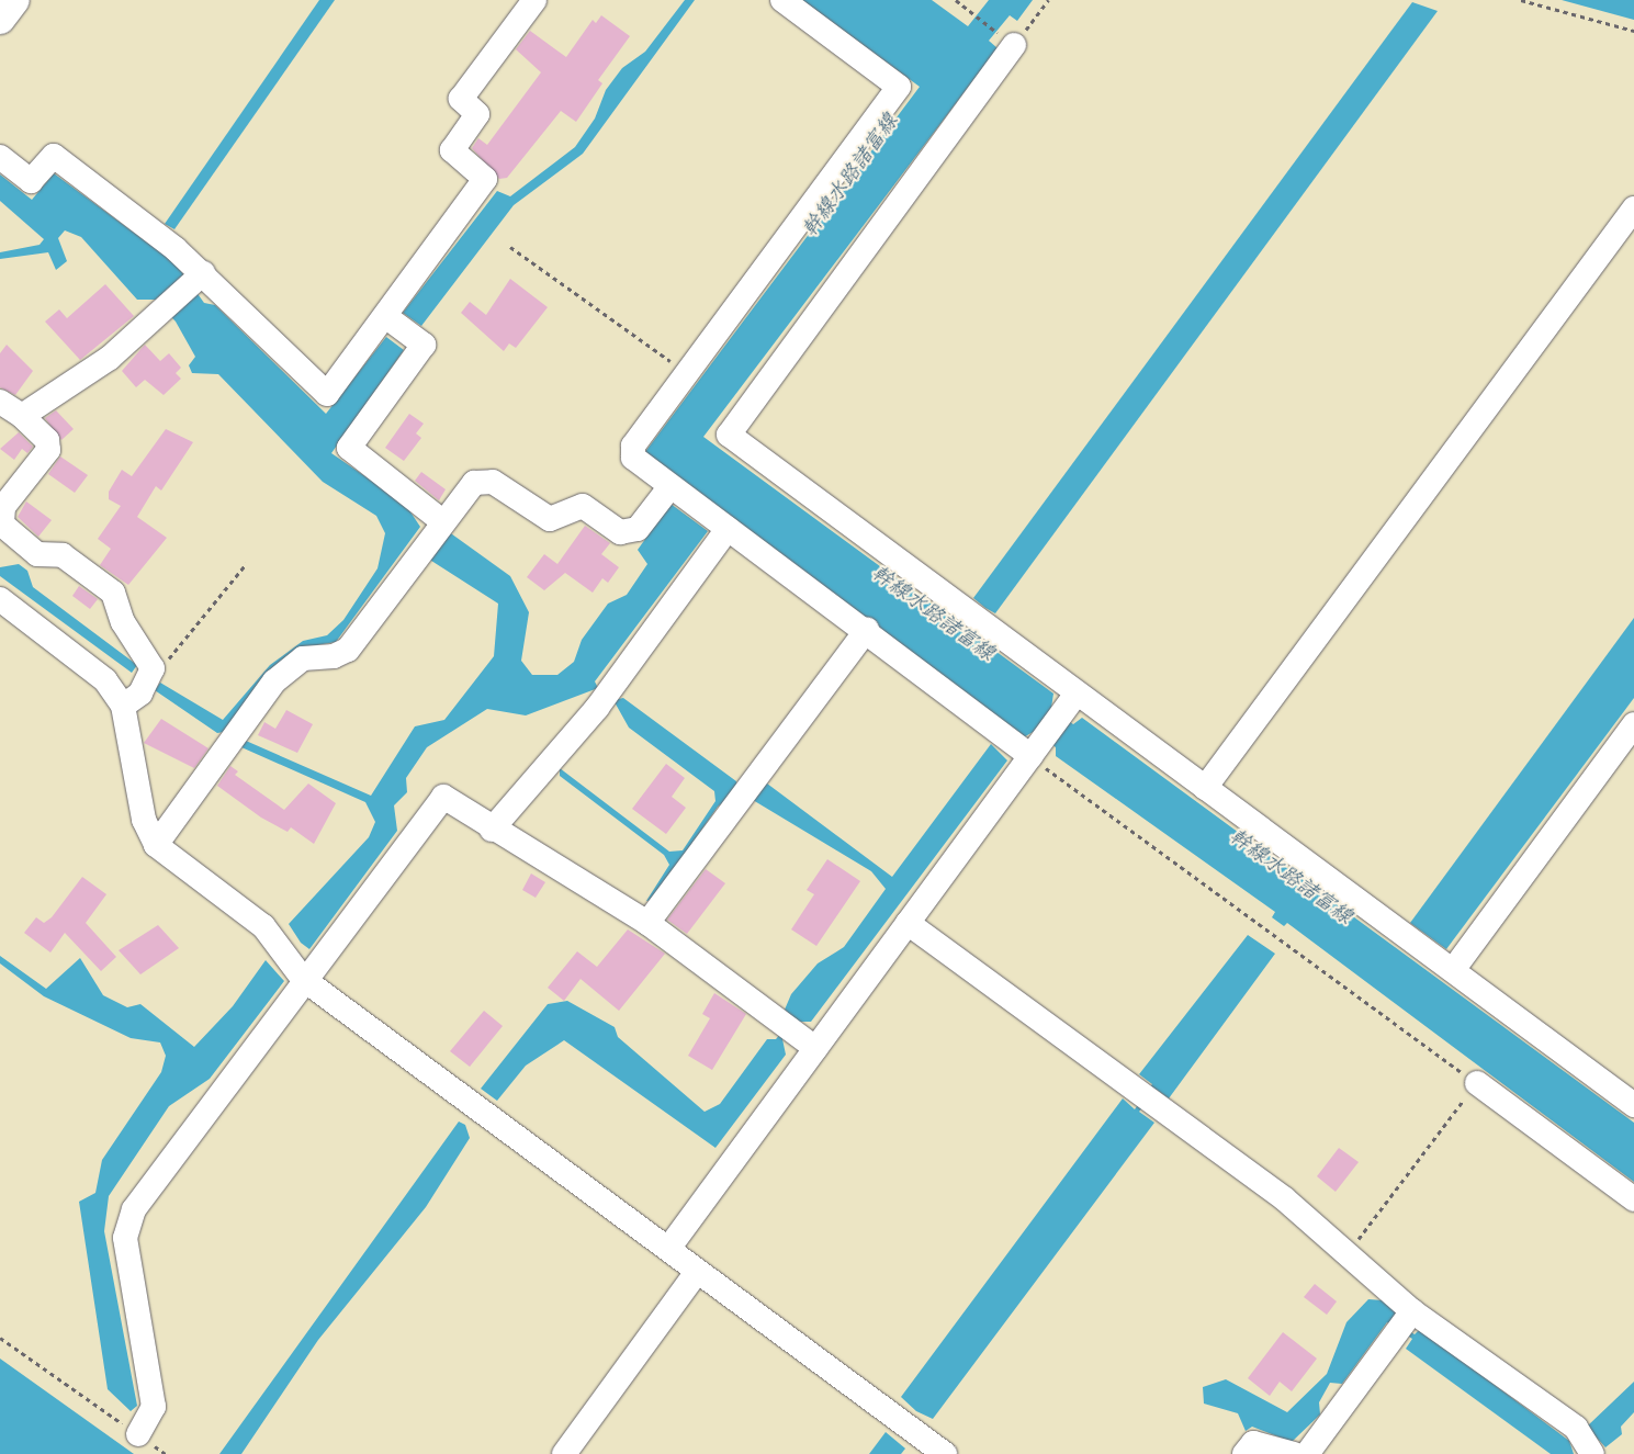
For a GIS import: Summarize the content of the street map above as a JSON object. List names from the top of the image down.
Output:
{
  "water": ["幹線水路諸富線"]
}
